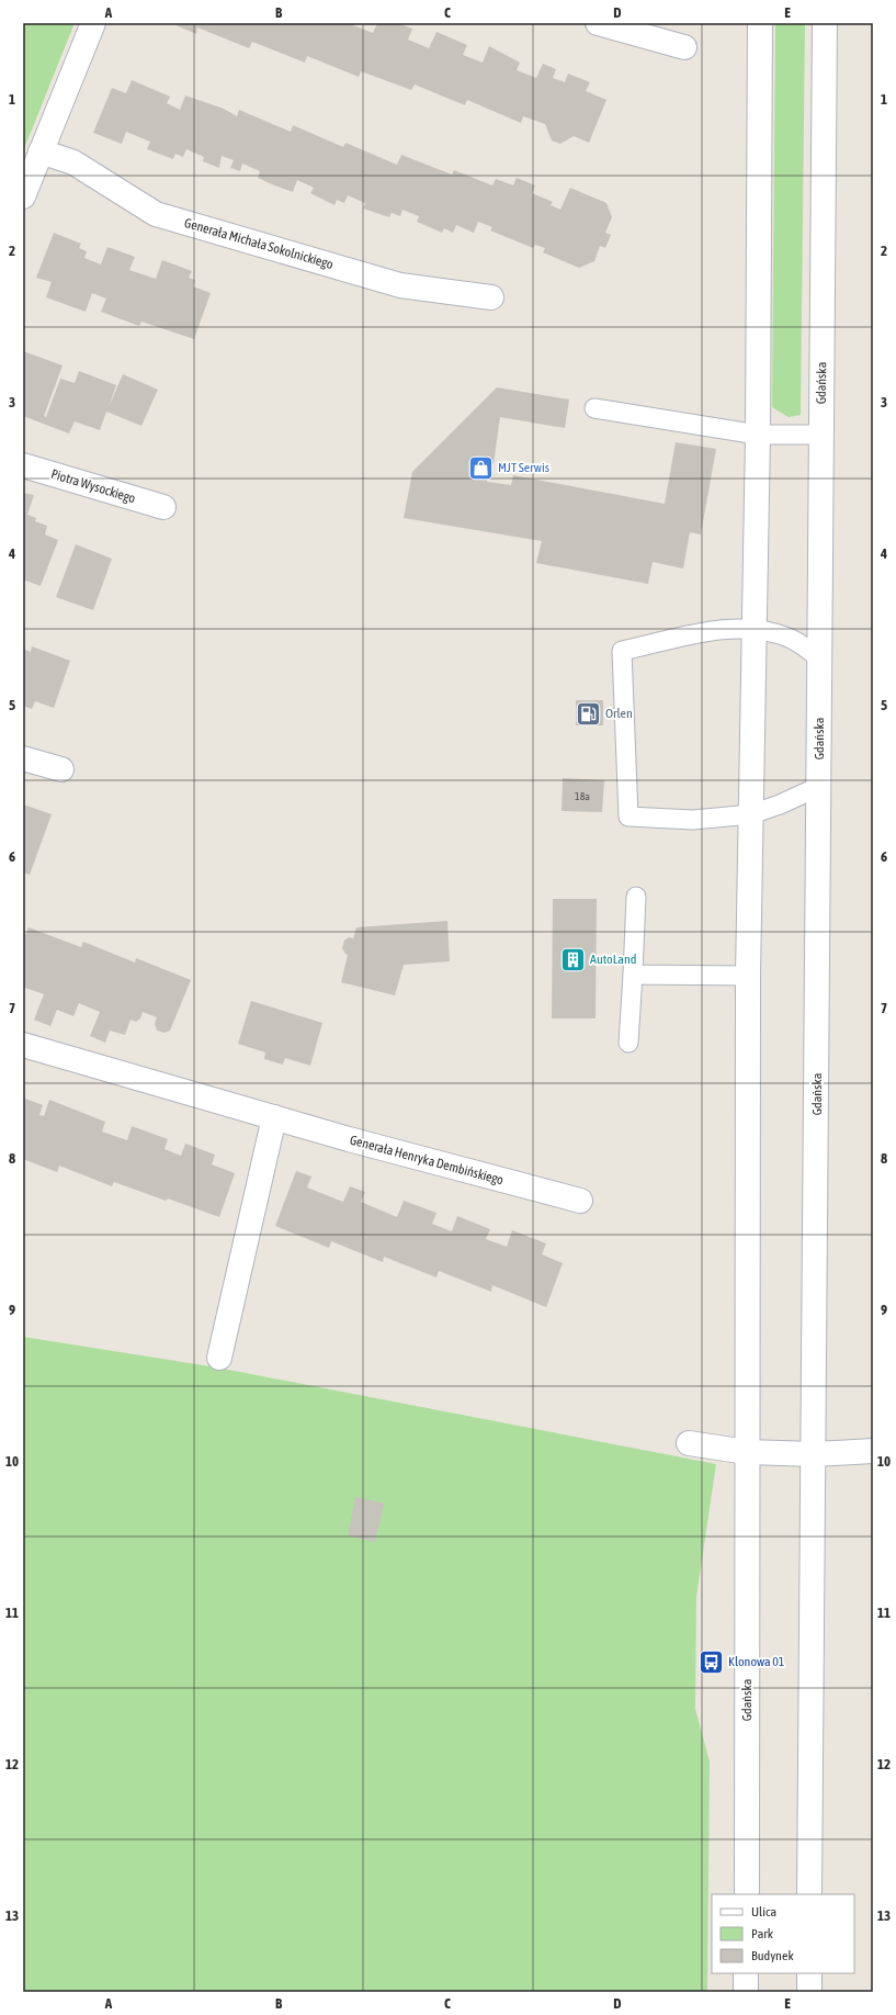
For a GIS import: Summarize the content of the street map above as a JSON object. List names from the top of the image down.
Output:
{
  "streets": {
    "main road": [
      "Generała Michała Sokolnickiego",
      "Gdańska",
      "Piotra Wysockiego",
      "Generała Henryka Dembińskiego"
    ]
  },
  "places": {
    "shop": ["MJT Serwis"],
    "fuel station": ["Orlen"],
    "building": ["AutoLand"],
    "bus stop": ["Klonowa 01"]
  },
  "house_numbers": ["18a"],
  "legend": ["Ulica", "Park", "Budynek"],
  "grid": {
    "columns": [
      "A",
      "B",
      "C",
      "D",
      "E"
    ],
    "rows": [
      "1",
      "2",
      "3",
      "4",
      "5",
      "6",
      "7",
      "8",
      "9",
      "10",
      "11",
      "12",
      "13"
    ]
  }
}
